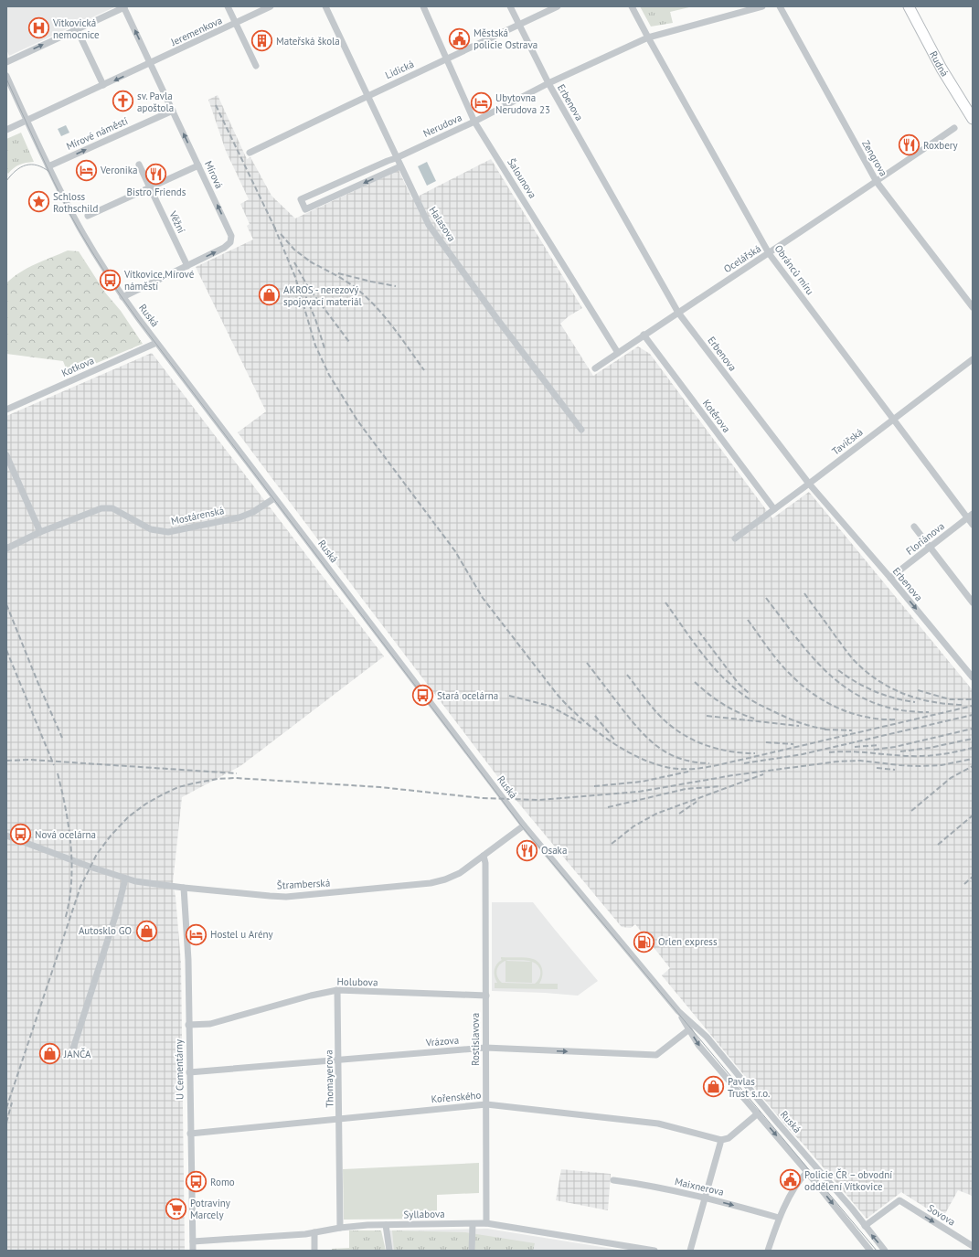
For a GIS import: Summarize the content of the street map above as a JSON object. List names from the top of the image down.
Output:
{
  "streets": {
    "main road": ["Rudná"],
    "street": [
      "Jeremenkova",
      "Lidická",
      "Erbenova",
      "Nerudova",
      "Mírové náměstí",
      "Zengrova",
      "Mírová",
      "Šalounova",
      "Věžní",
      "Halasova",
      "Ocelářská",
      "Obránců míru",
      "Ruská",
      "Kotkova",
      "Kotěrova",
      "Tavičská",
      "Mostárenská",
      "Floriánova",
      "Štramberská",
      "Holubova",
      "Rostislavova",
      "Vrázova",
      "U Cementárny",
      "Thomayerova",
      "Kořenského",
      "Maixnerova",
      "Syllabova",
      "Sovova"
    ]
  },
  "crossings": [
    ["Jeremenkova", "Mírová"],
    ["Lidická", "Erbenova"],
    ["Lidická", "Šalounova"],
    ["Lidická", "Halasova"],
    ["Erbenova", "Nerudova"],
    ["Erbenova", "Ocelářská"],
    ["Erbenova", "Tavičská"],
    ["Erbenova", "Floriánova"],
    ["Nerudova", "Šalounova"],
    ["Nerudova", "Halasova"],
    ["Nerudova", "Obránců míru"],
    ["Mírové náměstí", "Mírová"],
    ["Mírové náměstí", "Ruská"],
    ["Zengrova", "Ocelářská"],
    ["Mírová", "Věžní"],
    ["Mírová", "Ruská"],
    ["Šalounova", "Ocelářská"],
    ["Ocelářská", "Obránců míru"],
    ["Ocelářská", "Kotěrova"],
    ["Obránců míru", "Tavičská"],
    ["Obránců míru", "Floriánova"],
    ["Ruská", "Kotkova"],
    ["Ruská", "Mostárenská"],
    ["Ruská", "Štramberská"],
    ["Ruská", "Vrázova"],
    ["Ruská", "Sovova"],
    ["Kotěrova", "Tavičská"],
    ["Štramberská", "Rostislavova"],
    ["Štramberská", "U Cementárny"],
    ["Holubova", "Rostislavova"],
    ["Holubova", "U Cementárny"],
    ["Holubova", "Thomayerova"],
    ["Rostislavova", "Vrázova"],
    ["Rostislavova", "Kořenského"],
    ["Rostislavova", "Syllabova"],
    ["Vrázova", "U Cementárny"],
    ["Vrázova", "Thomayerova"],
    ["U Cementárny", "Kořenského"],
    ["U Cementárny", "Syllabova"],
    ["Thomayerova", "Kořenského"],
    ["Thomayerova", "Syllabova"]
  ],
  "one_way": [
    "Mírová",
    "Vrázova",
    "Maixnerova",
    "Sovova"
  ],
  "places": {
    "hospital": ["Vítkovická nemocnice"],
    "public building": ["Městská policie Ostrava", "Policie ČR – obvodní oddělení Vítkovice"],
    "building": ["Mateřská škola"],
    "church": ["sv. Pavla apoštola"],
    "hotel": ["Ubytovna Nerudova 23", "Veronika", "Hostel u Arény"],
    "restaurant": ["Roxbery", "Bistro Friends", "Osaka"],
    "place": ["Schloss Rothschild"],
    "bus stop": [
      "Vítkovice,Mírové náměstí",
      "Stará ocelárna",
      "Nová ocelárna",
      "Romo"
    ],
    "shop": [
      "AKROS - nerezový spojovací materiál",
      "Autosklo GO",
      "JANČA",
      "Pavlas Trust s.r.o."
    ],
    "fuel station": ["Orlen express"],
    "supermarket": ["Potraviny Marcely"]
  }
}
